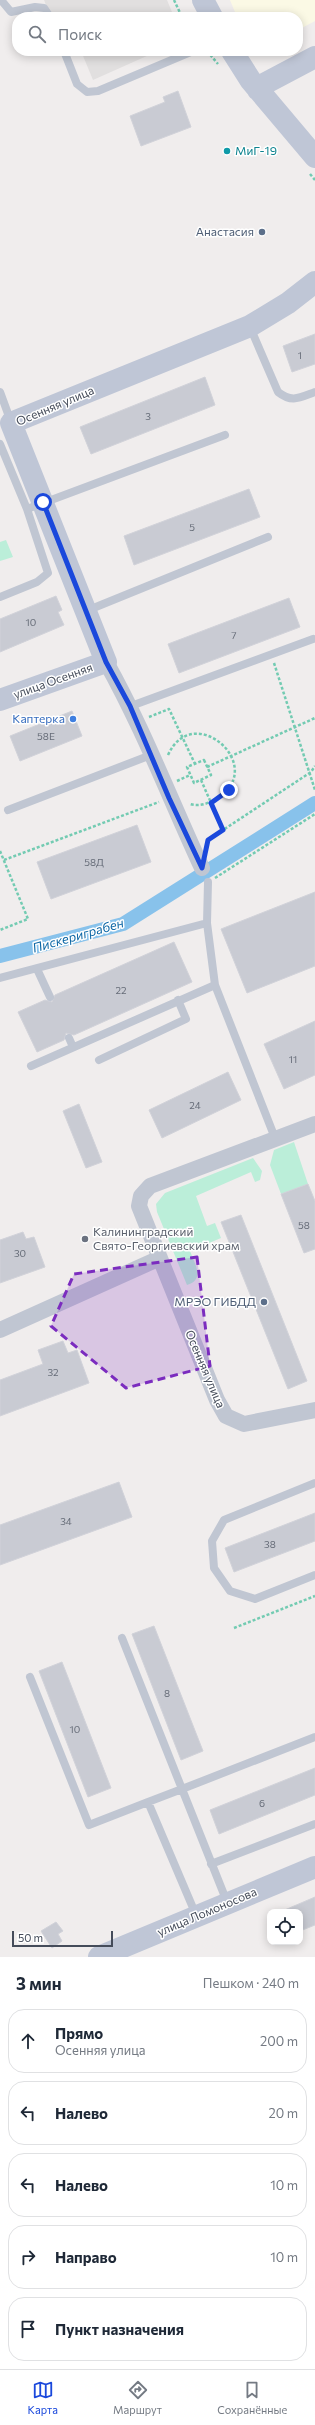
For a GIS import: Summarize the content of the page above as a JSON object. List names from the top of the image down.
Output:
{
  "streets": {
    "street": ["Осенняя улица", "улица Осенняя", "улица Ломоносова"]
  },
  "crossings": [
    ["Осенняя улица", "улица Осенняя"]
  ],
  "water": ["Пискериграбен"],
  "places": [
    "МиГ-19",
    "Анастасия",
    "Каптерка",
    "Калининградский Свято-Георгиевский храм",
    "МРЭО ГИБДД"
  ],
  "house_numbers": [
    "1",
    "3",
    "5",
    "10",
    "7",
    "58Е",
    "58Д",
    "22",
    "11",
    "24",
    "58",
    "30",
    "32",
    "34",
    "38",
    "8",
    "10",
    "6"
  ],
  "scale_bar": "50 m",
  "page": {
    "search": "Поиск",
    "scale": "50 m",
    "heading": ["3 мин", "Пешком · 240 m"],
    "list": [
      ["Прямо", "Осенняя улица", "200 m"],
      ["Налево", "20 m"],
      ["Налево", "10 m"],
      ["Направо", "10 m"],
      "Пункт назначения"
    ],
    "nav": ["Карта", "Маршрут", "Сохранённые"]
  }
}
